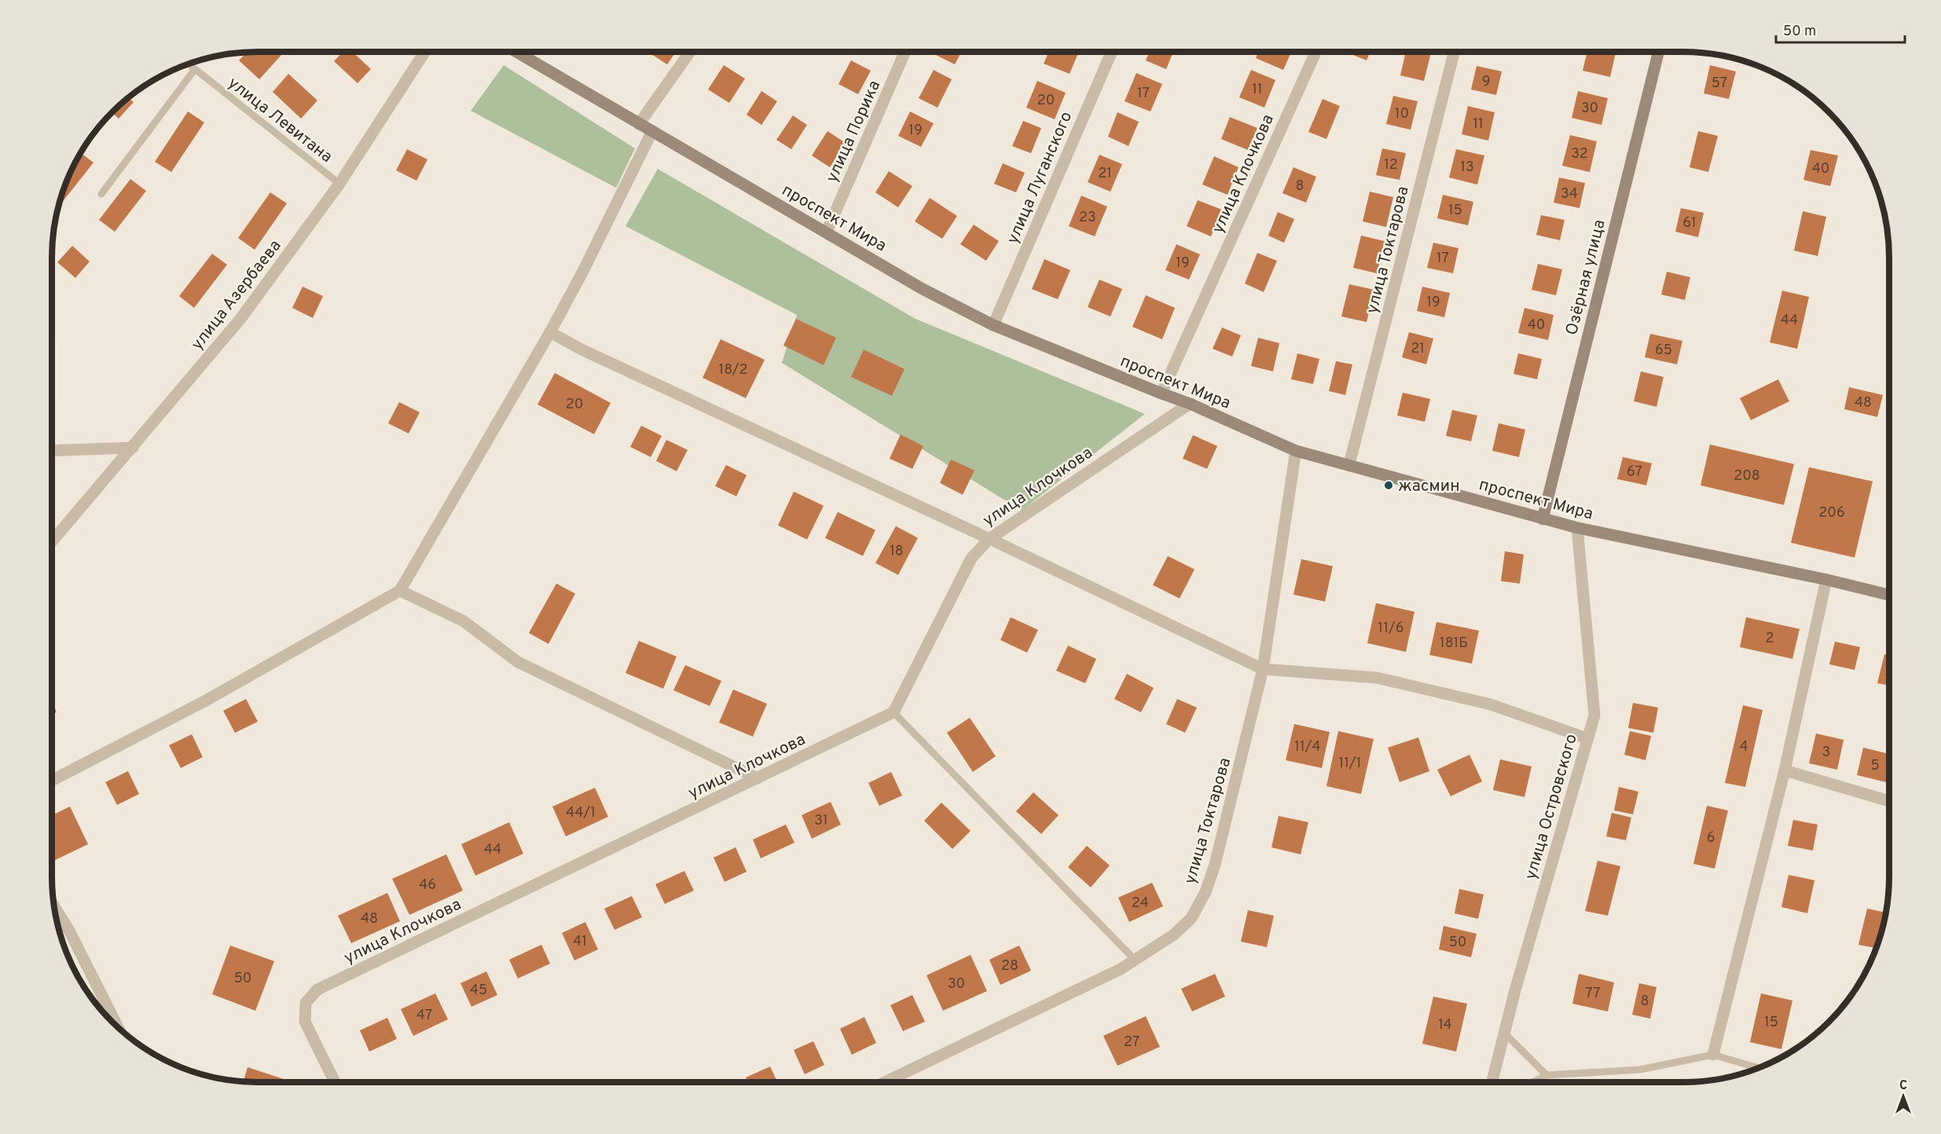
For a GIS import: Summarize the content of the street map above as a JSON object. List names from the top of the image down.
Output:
{
  "streets": {
    "main road": ["проспект Мира", "Озёрная улица"],
    "street": [
      "улица Порика",
      "улица Клочкова",
      "улица Луганского",
      "улица Токтарова",
      "улица Азербаева",
      "улица Островского"
    ],
    "lane": ["улица Левитана"]
  },
  "crossings": [
    ["улица Левитана", "улица Азербаева"],
    ["улица Порика", "проспект Мира"],
    ["улица Клочкова", "проспект Мира"],
    ["улица Луганского", "проспект Мира"],
    ["проспект Мира", "улица Токтарова"],
    ["проспект Мира", "Озёрная улица"],
    ["проспект Мира", "улица Островского"]
  ],
  "places": ["жасмин"],
  "house_numbers": [
    "9",
    "57",
    "11",
    "17",
    "20",
    "30",
    "10",
    "11",
    "19",
    "32",
    "12",
    "13",
    "40",
    "21",
    "8",
    "34",
    "15",
    "23",
    "61",
    "17",
    "19",
    "19",
    "44",
    "40",
    "21",
    "65",
    "18/2",
    "48",
    "20",
    "67",
    "208",
    "206",
    "18",
    "11/6",
    "2",
    "181Б",
    "11/4",
    "4",
    "3",
    "11/1",
    "5",
    "44/1",
    "31",
    "6",
    "44",
    "46",
    "24",
    "48",
    "41",
    "50",
    "28",
    "50",
    "30",
    "45",
    "77",
    "8",
    "47",
    "15",
    "14",
    "27"
  ],
  "scale_bar": "50 m",
  "north": "top"
}
